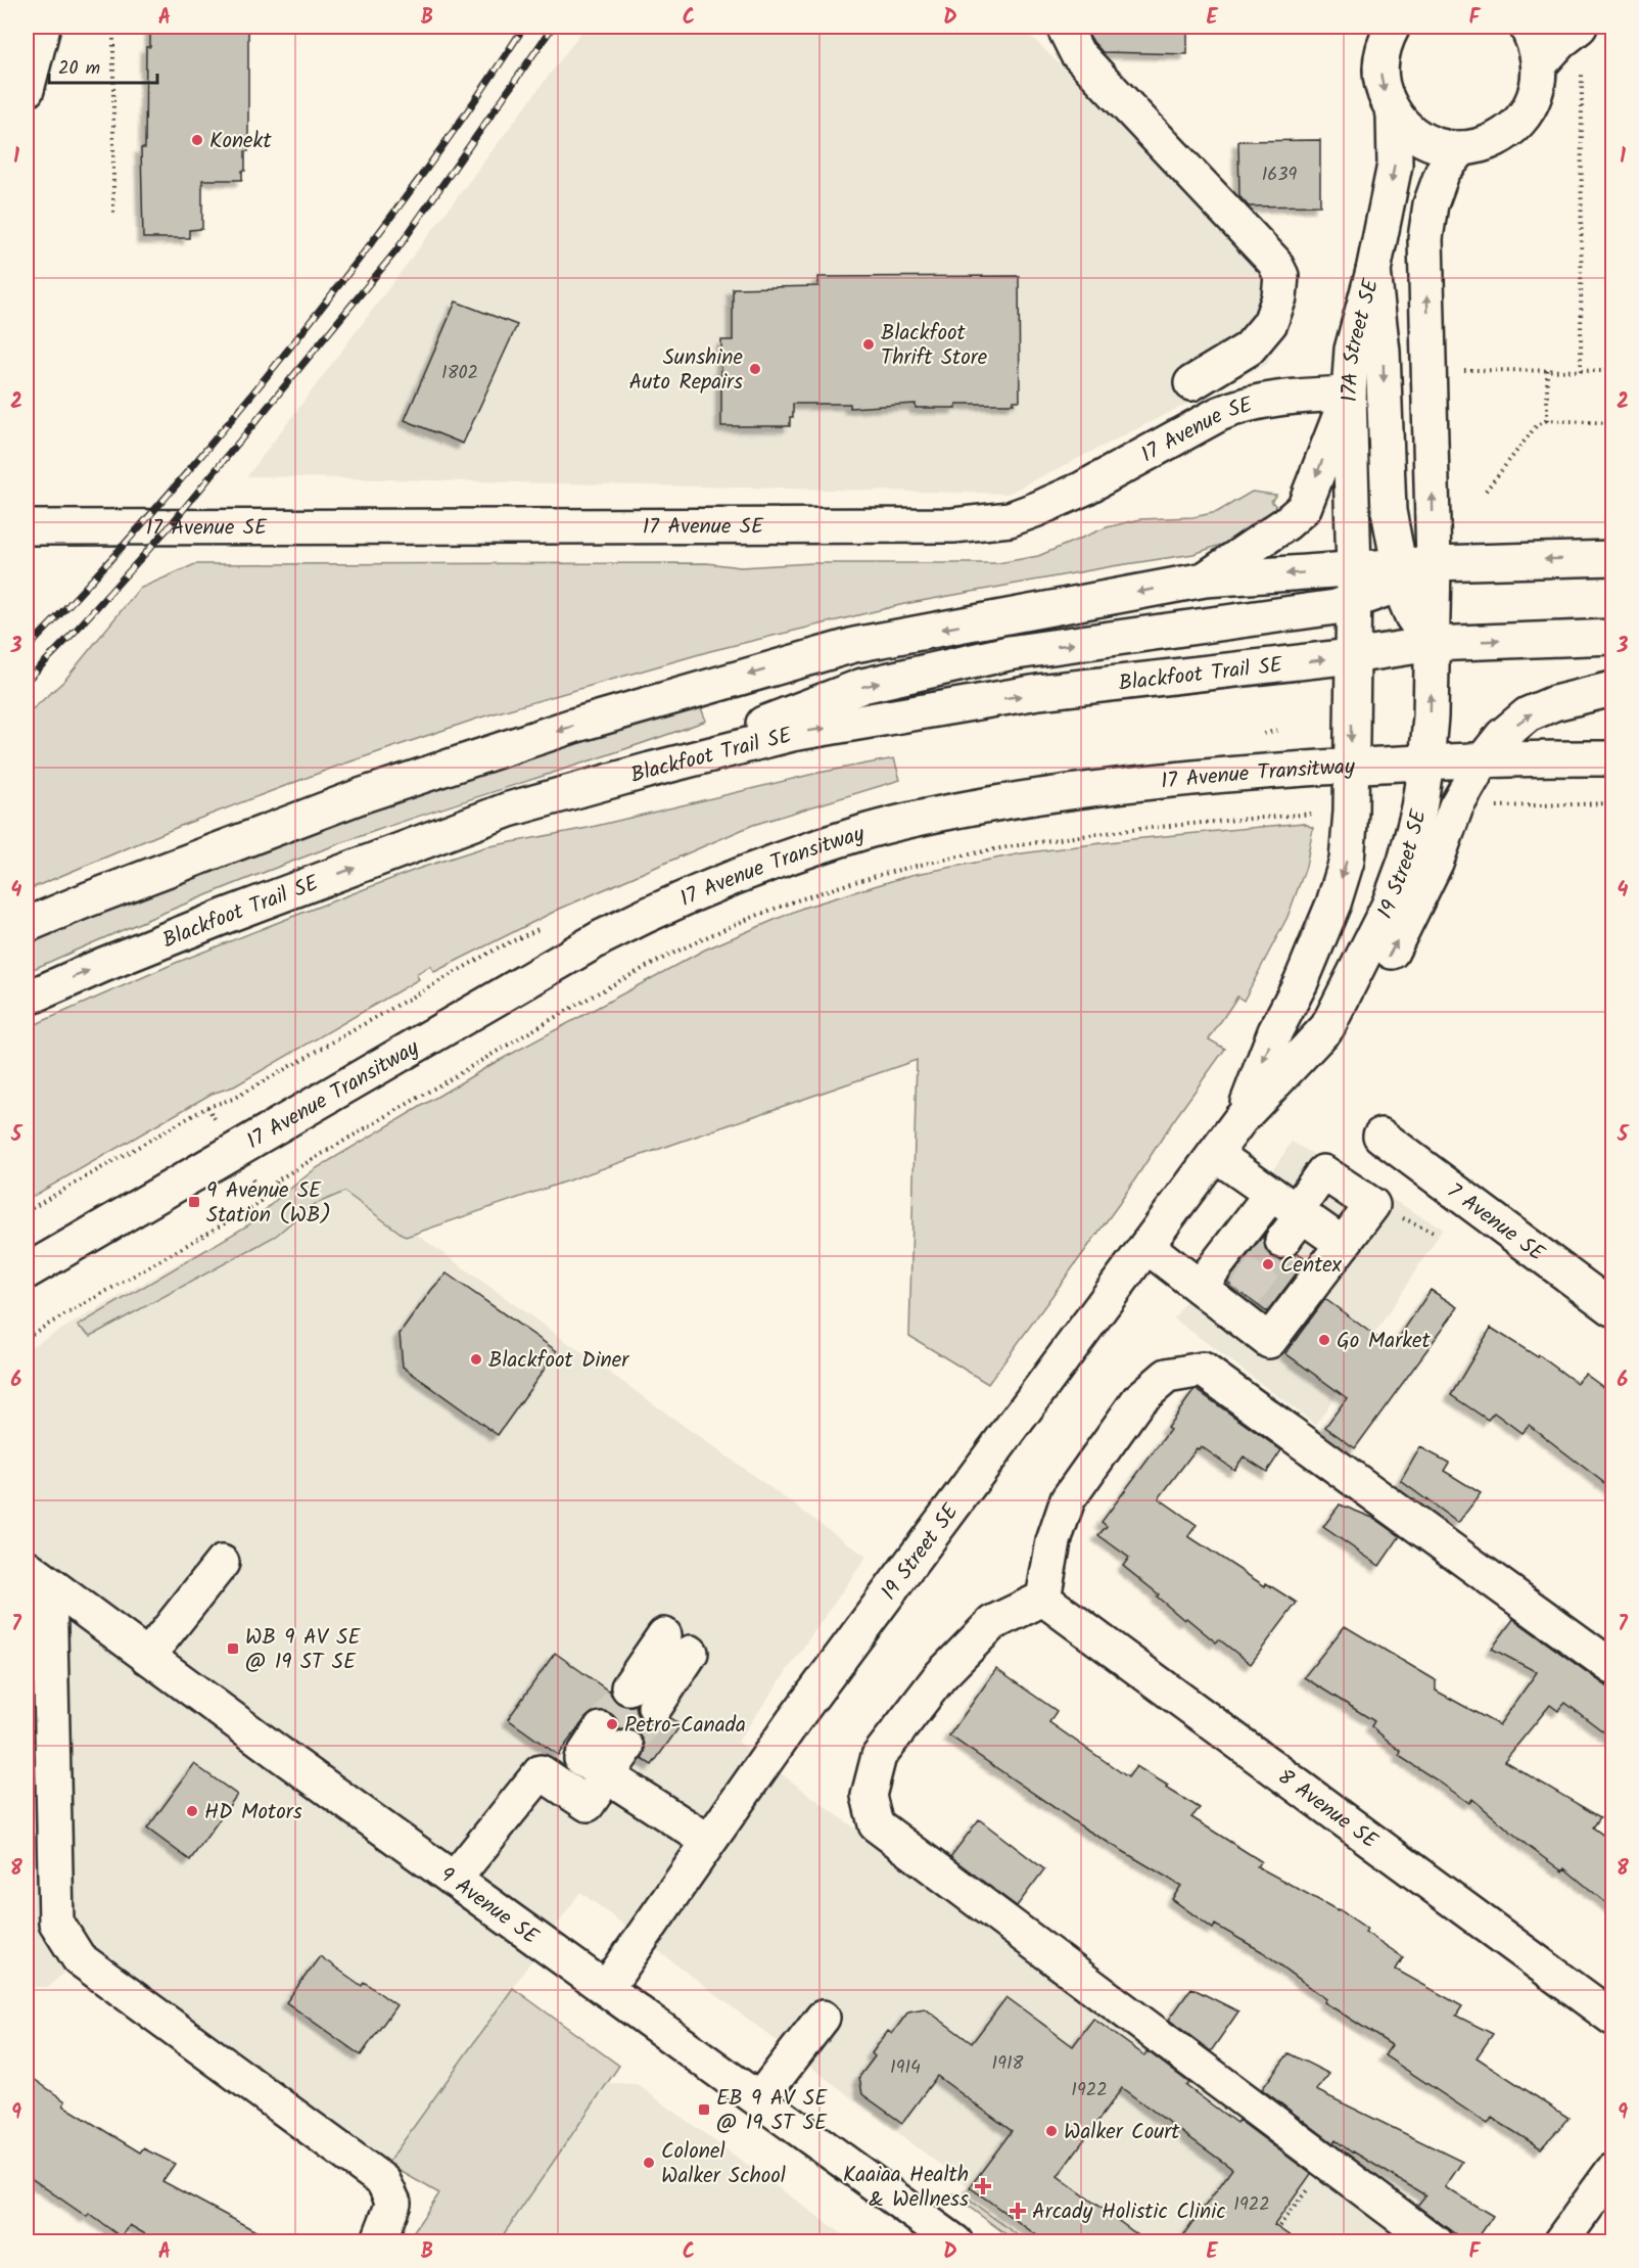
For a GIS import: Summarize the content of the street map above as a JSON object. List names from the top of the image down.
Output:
{
  "streets": {
    "main road": [
      "17A Street SE",
      "17 Avenue SE",
      "Blackfoot Trail SE",
      "17 Avenue Transitway",
      "19 Street SE",
      "7 Avenue SE",
      "8 Avenue SE",
      "9 Avenue SE"
    ]
  },
  "crossings": [
    ["17A Street SE", "17 Avenue SE"],
    ["17A Street SE", "19 Street SE"],
    ["Blackfoot Trail SE", "19 Street SE"],
    ["17 Avenue Transitway", "19 Street SE"],
    ["19 Street SE", "9 Avenue SE"]
  ],
  "places": {
    "other": [
      "Konekt",
      "Blackfoot Thrift Store",
      "Sunshine Auto Repairs",
      "Centex",
      "Go Market",
      "Blackfoot Diner",
      "Petro-Canada",
      "HD Motors",
      "Walker Court",
      "Colonel Walker School"
    ],
    "transit": ["9 Avenue SE Station (WB)", "WB 9 AV SE @ 19 ST SE", "EB 9 AV SE @ 19 ST SE"],
    "health": ["Kaaiaa Health & Wellness", "Arcady Holistic Clinic"]
  },
  "house_numbers": [
    "1639",
    "1802",
    "1918",
    "1914",
    "1922",
    "1922"
  ],
  "scale_bar": "20 m",
  "grid": {
    "columns": [
      "A",
      "B",
      "C",
      "D",
      "E",
      "F"
    ],
    "rows": [
      "1",
      "2",
      "3",
      "4",
      "5",
      "6",
      "7",
      "8",
      "9"
    ]
  }
}
